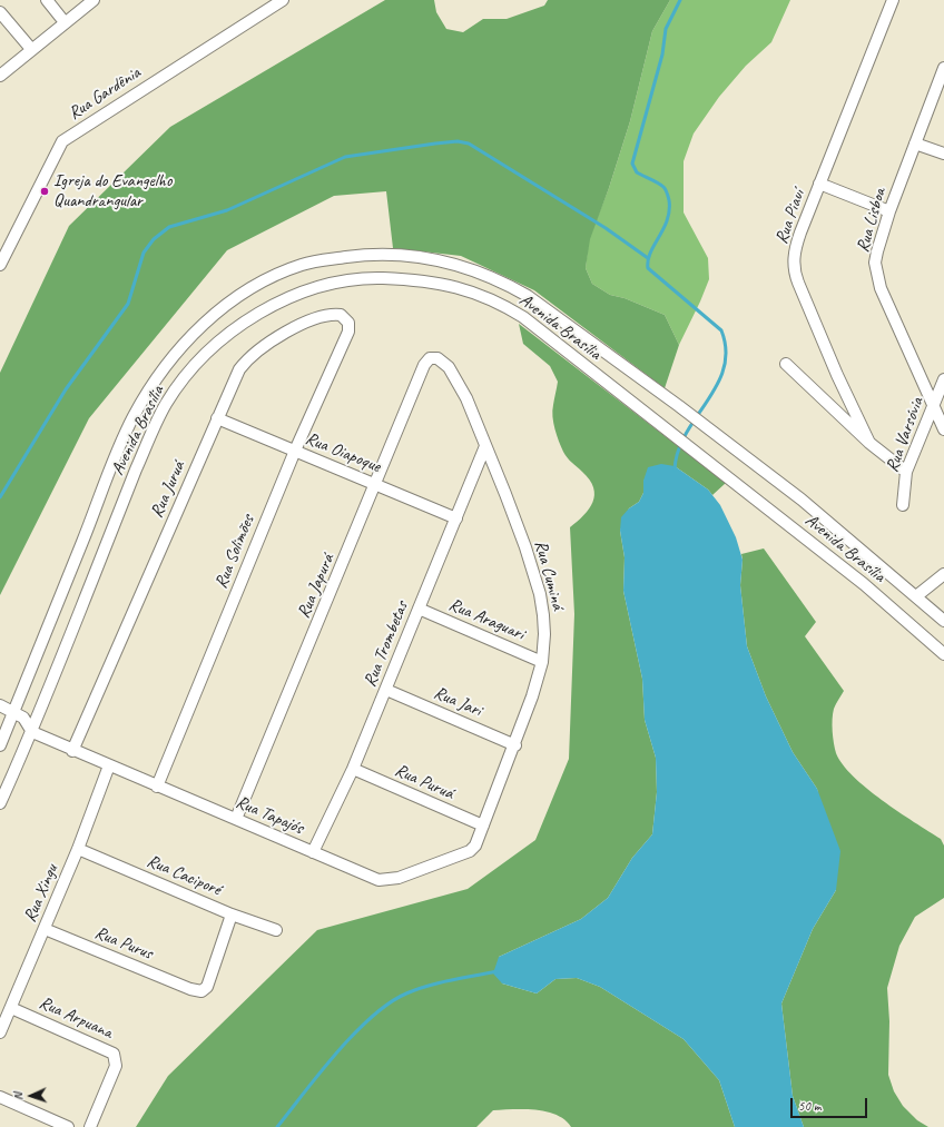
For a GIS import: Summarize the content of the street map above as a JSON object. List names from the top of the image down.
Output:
{
  "streets": {
    "street": [
      "Rua Gardênia",
      "Rua Piauí",
      "Rua Lisboa",
      "Avenida Brasília",
      "Rua Varsóvia",
      "Rua Oiapoque",
      "Rua Juruá",
      "Rua Solimões",
      "Rua Cuminá",
      "Rua Japurá",
      "Rua Araguari",
      "Rua Trombetas",
      "Rua Jari",
      "Rua Puruá",
      "Rua Tapajós",
      "Rua Caciporé",
      "Rua Xingu",
      "Rua Purus",
      "Rua Arpuana"
    ]
  },
  "crossings": [
    ["Rua Lisboa", "Rua Varsóvia"],
    ["Avenida Brasília", "Rua Tapajós"],
    ["Rua Oiapoque", "Rua Juruá"],
    ["Rua Oiapoque", "Rua Solimões"],
    ["Rua Oiapoque", "Rua Japurá"],
    ["Rua Oiapoque", "Rua Trombetas"],
    ["Rua Juruá", "Rua Solimões"],
    ["Rua Juruá", "Rua Tapajós"],
    ["Rua Solimões", "Rua Tapajós"],
    ["Rua Cuminá", "Rua Japurá"],
    ["Rua Cuminá", "Rua Araguari"],
    ["Rua Cuminá", "Rua Trombetas"],
    ["Rua Cuminá", "Rua Jari"],
    ["Rua Cuminá", "Rua Puruá"],
    ["Rua Cuminá", "Rua Tapajós"],
    ["Rua Japurá", "Rua Tapajós"],
    ["Rua Araguari", "Rua Trombetas"],
    ["Rua Trombetas", "Rua Jari"],
    ["Rua Trombetas", "Rua Puruá"],
    ["Rua Trombetas", "Rua Tapajós"],
    ["Rua Puruá", "Rua Tapajós"],
    ["Rua Tapajós", "Rua Xingu"],
    ["Rua Caciporé", "Rua Xingu"],
    ["Rua Caciporé", "Rua Purus"],
    ["Rua Xingu", "Rua Purus"],
    ["Rua Xingu", "Rua Arpuana"]
  ],
  "places": ["Igreja do Evangelho Quandrangular"],
  "scale_bar": "50 m",
  "north": "left"
}
